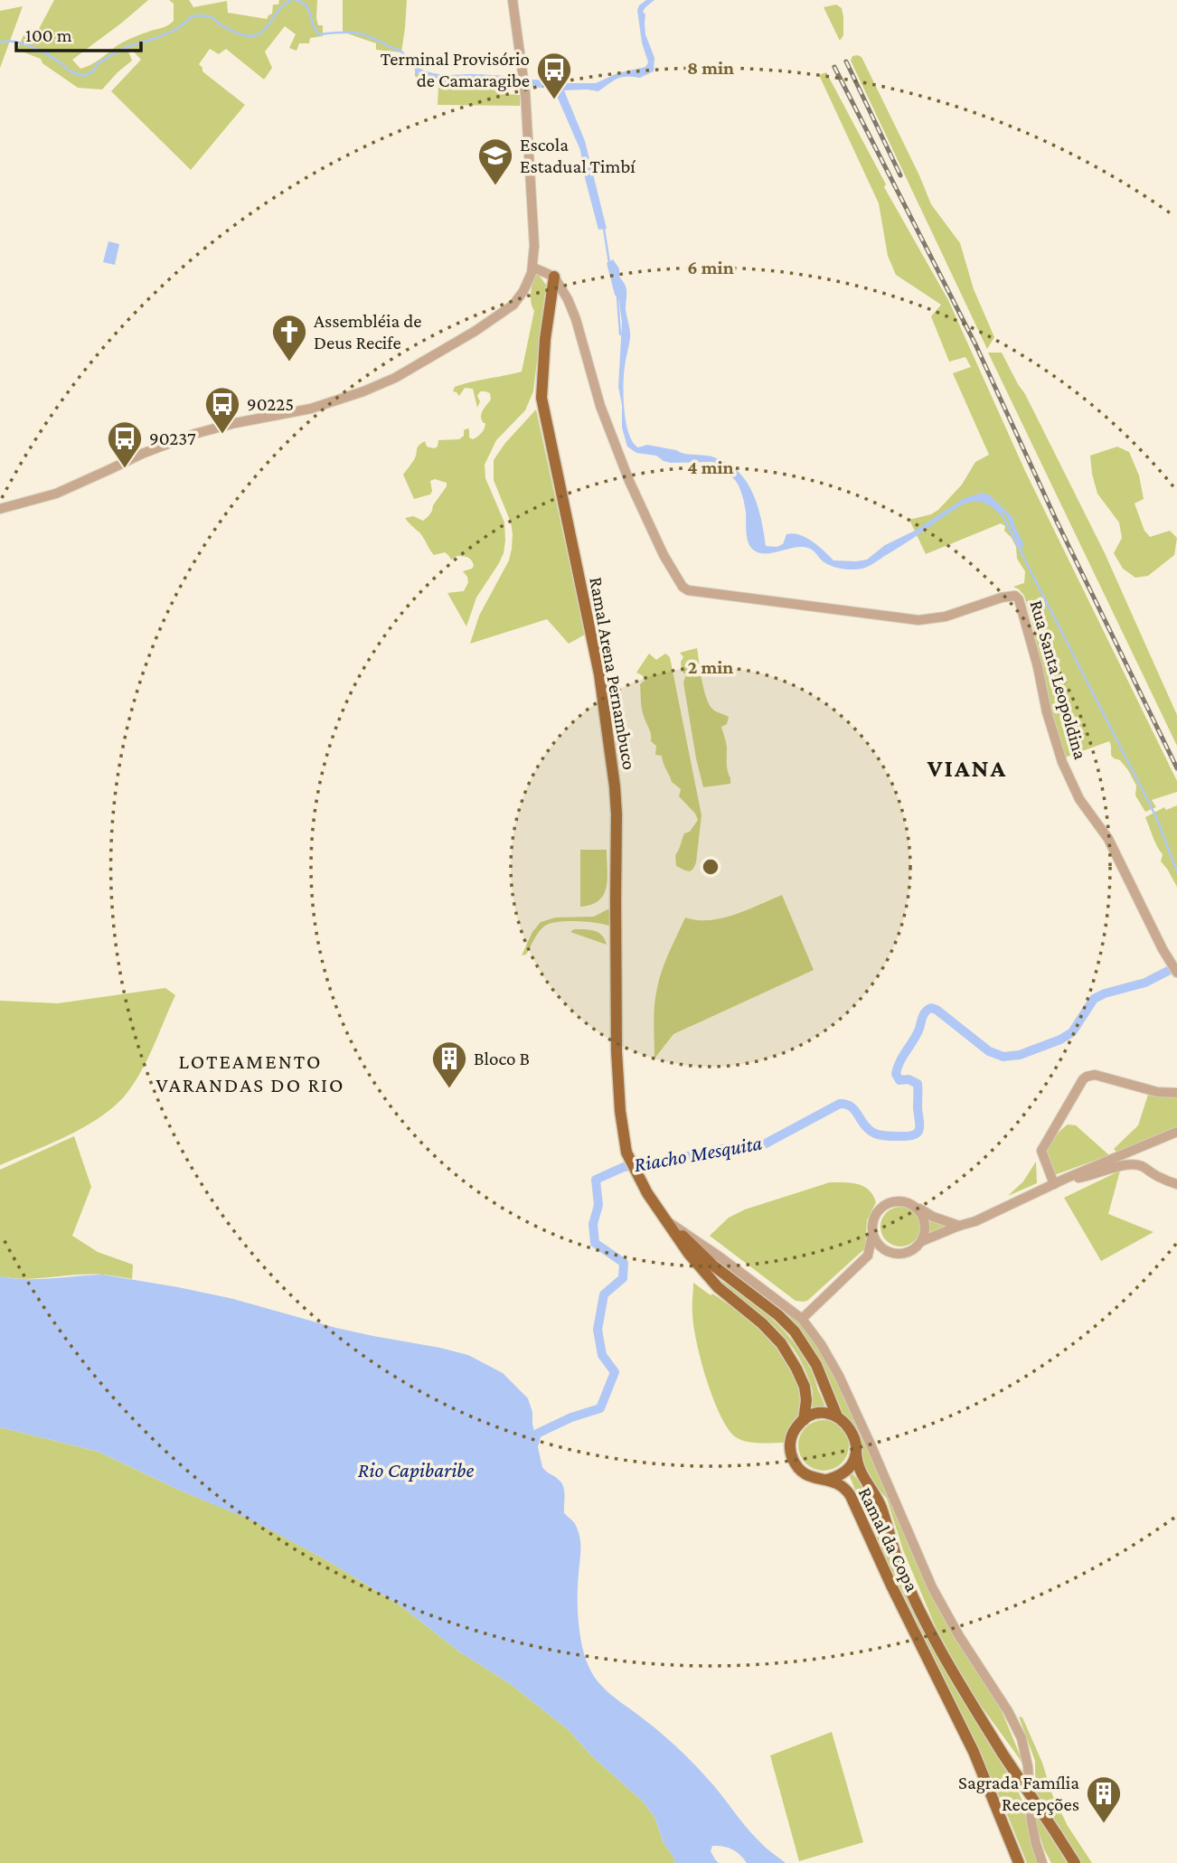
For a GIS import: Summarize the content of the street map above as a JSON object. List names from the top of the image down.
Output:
{
  "streets": {
    "main road": ["Ramal Arena Pernambuco", "Ramal da Copa"],
    "street": ["Rua Santa Leopoldina"]
  },
  "crossings": [
    ["Ramal Arena Pernambuco", "Rua Santa Leopoldina"],
    ["Ramal Arena Pernambuco", "Ramal da Copa"]
  ],
  "districts": ["VIANA", "LOTEAMENTO VARANDAS DO RIO"],
  "water": ["Riacho Mesquita", "Rio Capibaribe"],
  "places": {
    "bus stop": ["Terminal Provisório de Camaragibe", "90225", "90237"],
    "school or university": ["Escola Estadual Timbí"],
    "church": ["Assembléia de Deus Recife"],
    "building": ["Bloco B", "Sagrada Família Recepções"]
  },
  "scale_bar": "100 m",
  "rings": [
    "8 min",
    "6 min",
    "4 min",
    "2 min"
  ]
}
